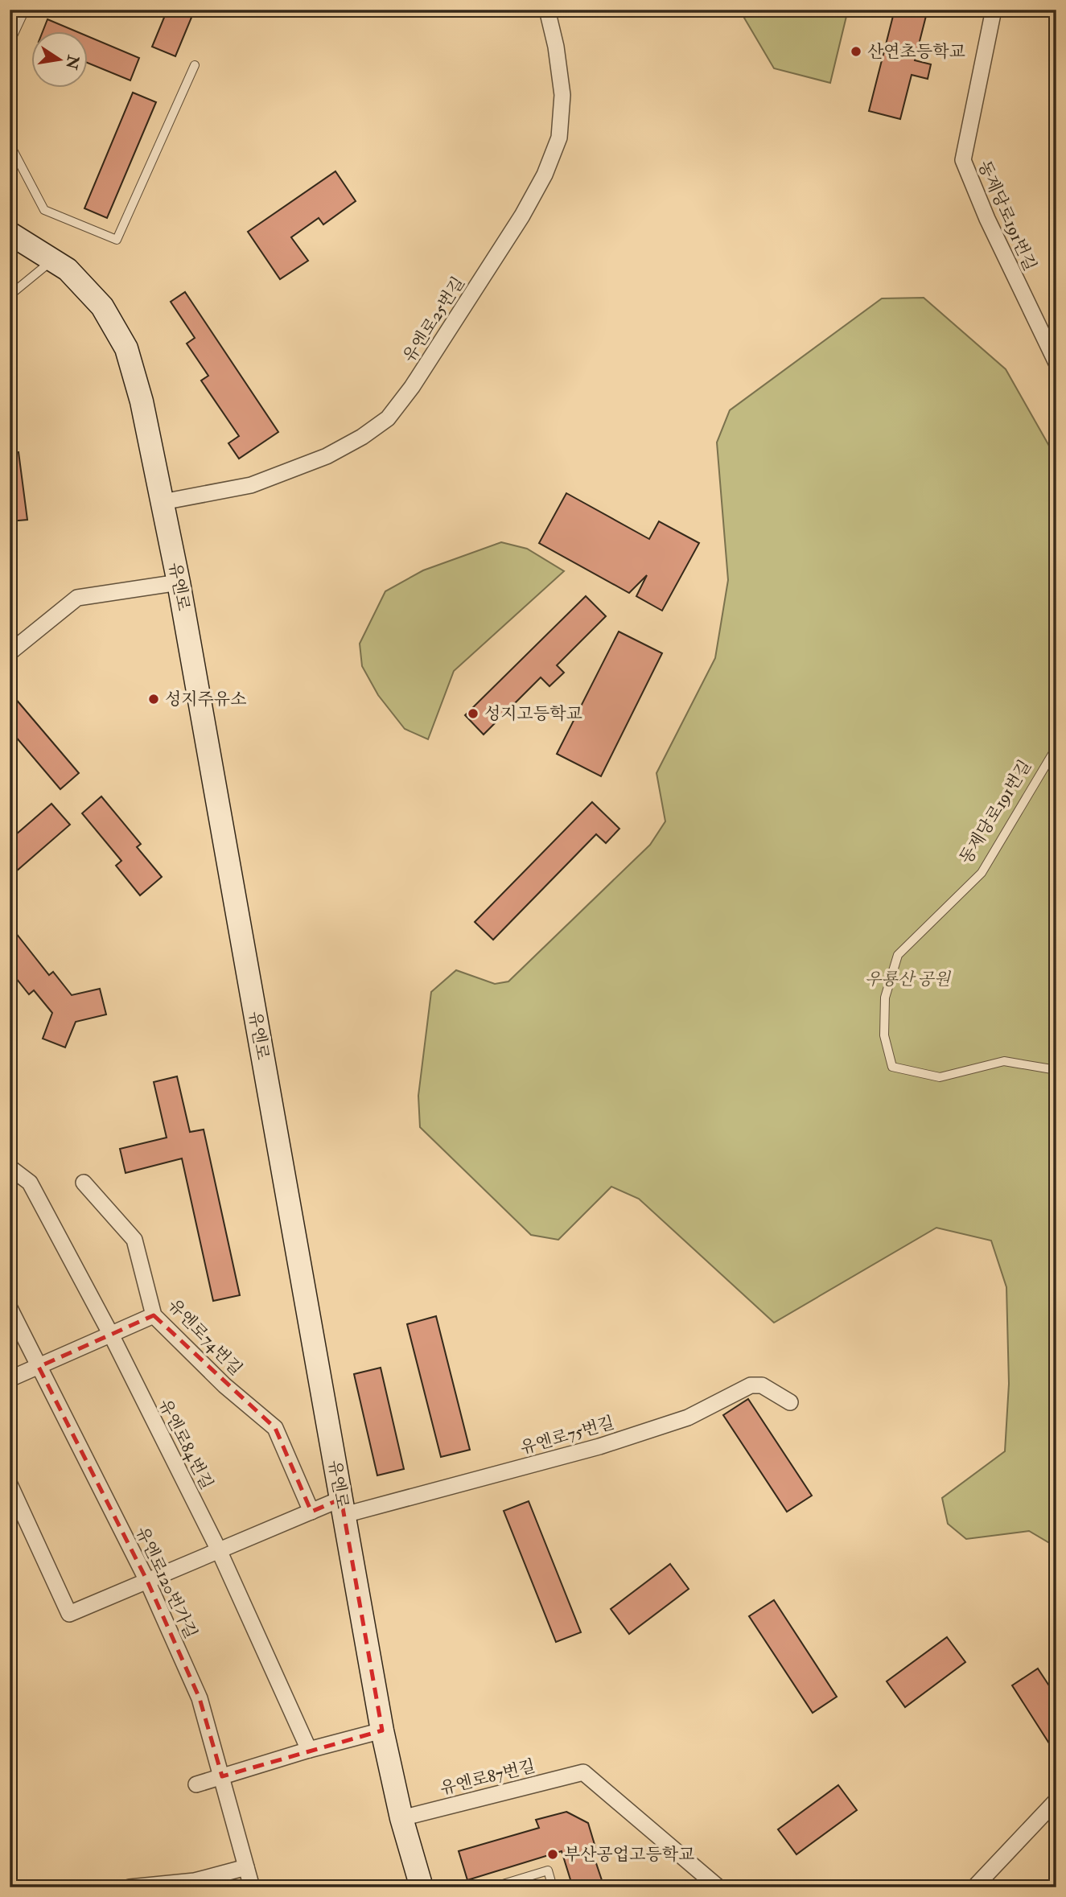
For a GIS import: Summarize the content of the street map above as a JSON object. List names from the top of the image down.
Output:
{
  "streets": {
    "main road": ["유엔로"],
    "street": [
      "동제당로191번길",
      "유엔로25번길",
      "유엔로74번길",
      "유엔로75번길",
      "유엔로84번길",
      "유엔로120번가길",
      "유엔로87번길"
    ]
  },
  "crossings": [
    ["유엔로25번길", "유엔로"],
    ["유엔로", "유엔로75번길"],
    ["유엔로", "유엔로87번길"]
  ],
  "parks": ["우룡산 공원"],
  "places": [
    "산연초등학교",
    "성지주유소",
    "성지고등학교",
    "부산공업고등학교"
  ],
  "north": "right"
}
